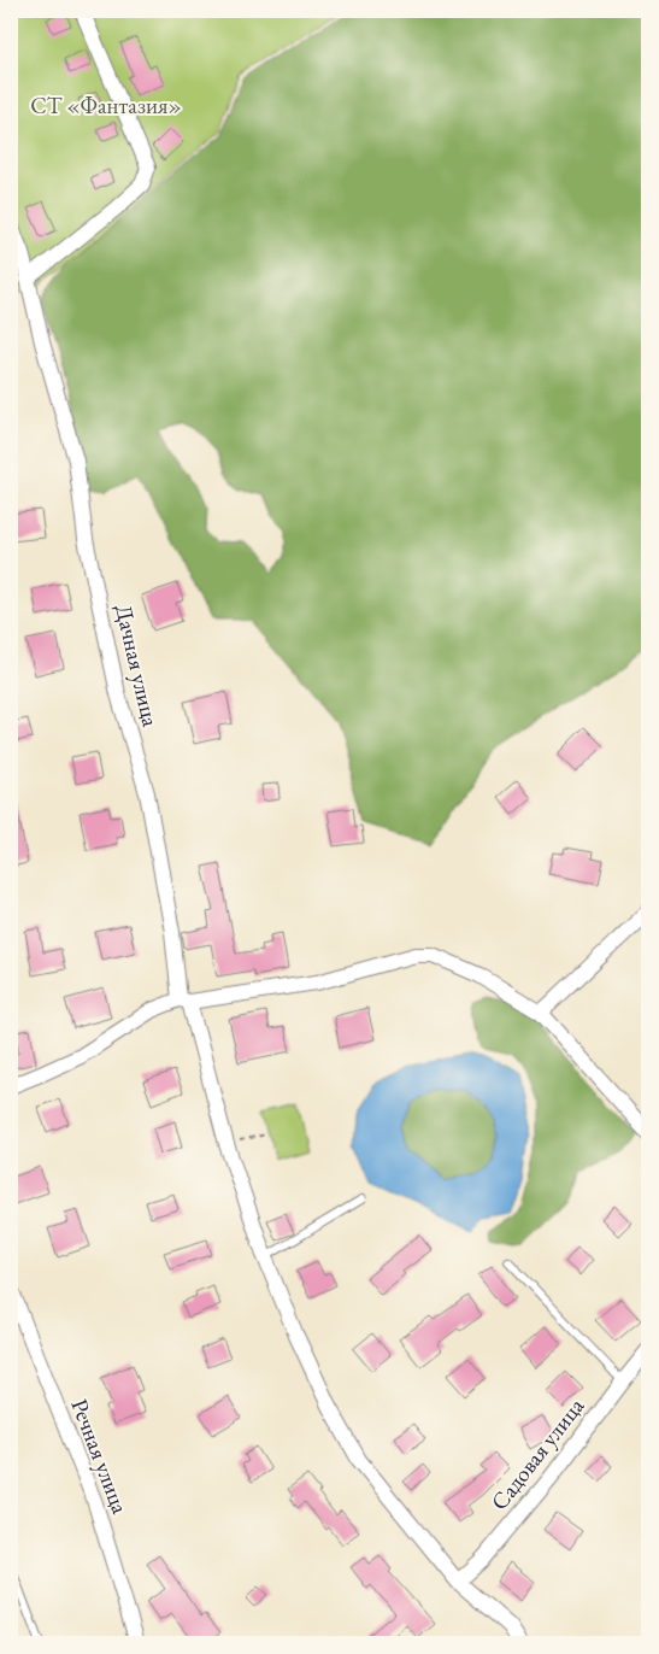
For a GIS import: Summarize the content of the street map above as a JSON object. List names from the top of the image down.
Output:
{
  "streets": {
    "street": ["Дачная улица", "Садовая улица", "Речная улица"]
  },
  "crossings": [
    ["Дачная улица", "Садовая улица"]
  ],
  "parks": ["СТ «Фантазия»"]
}
